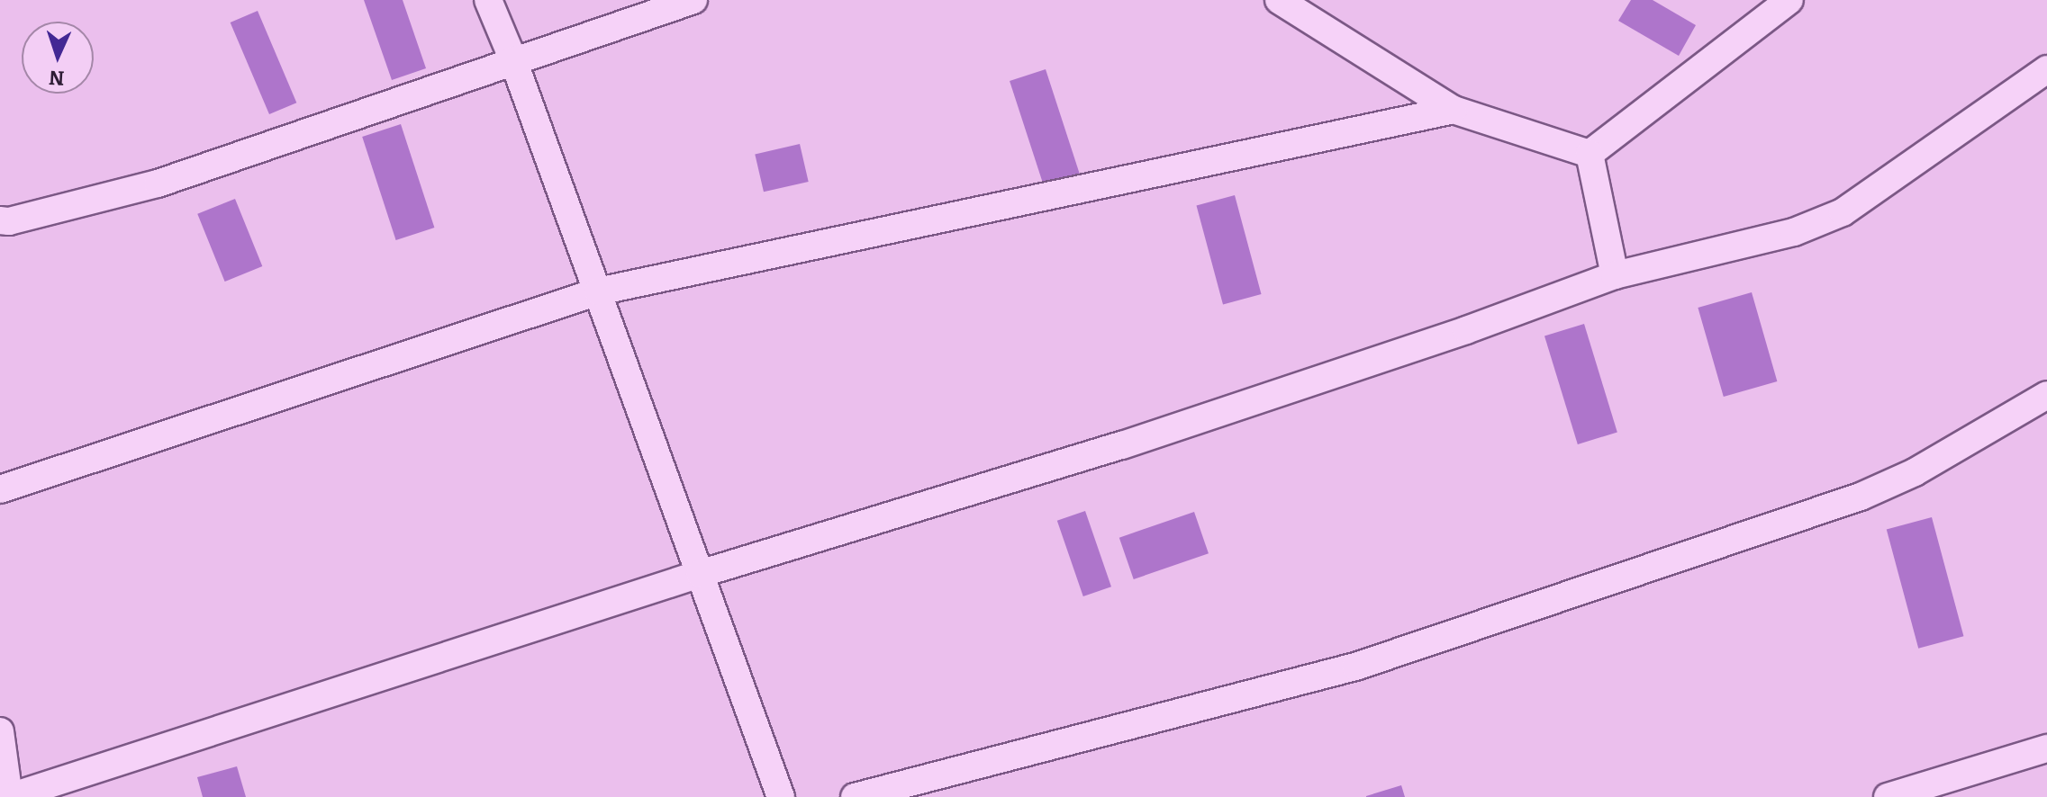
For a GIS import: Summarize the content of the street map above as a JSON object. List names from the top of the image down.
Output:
{
  "north": "bottom"
}
